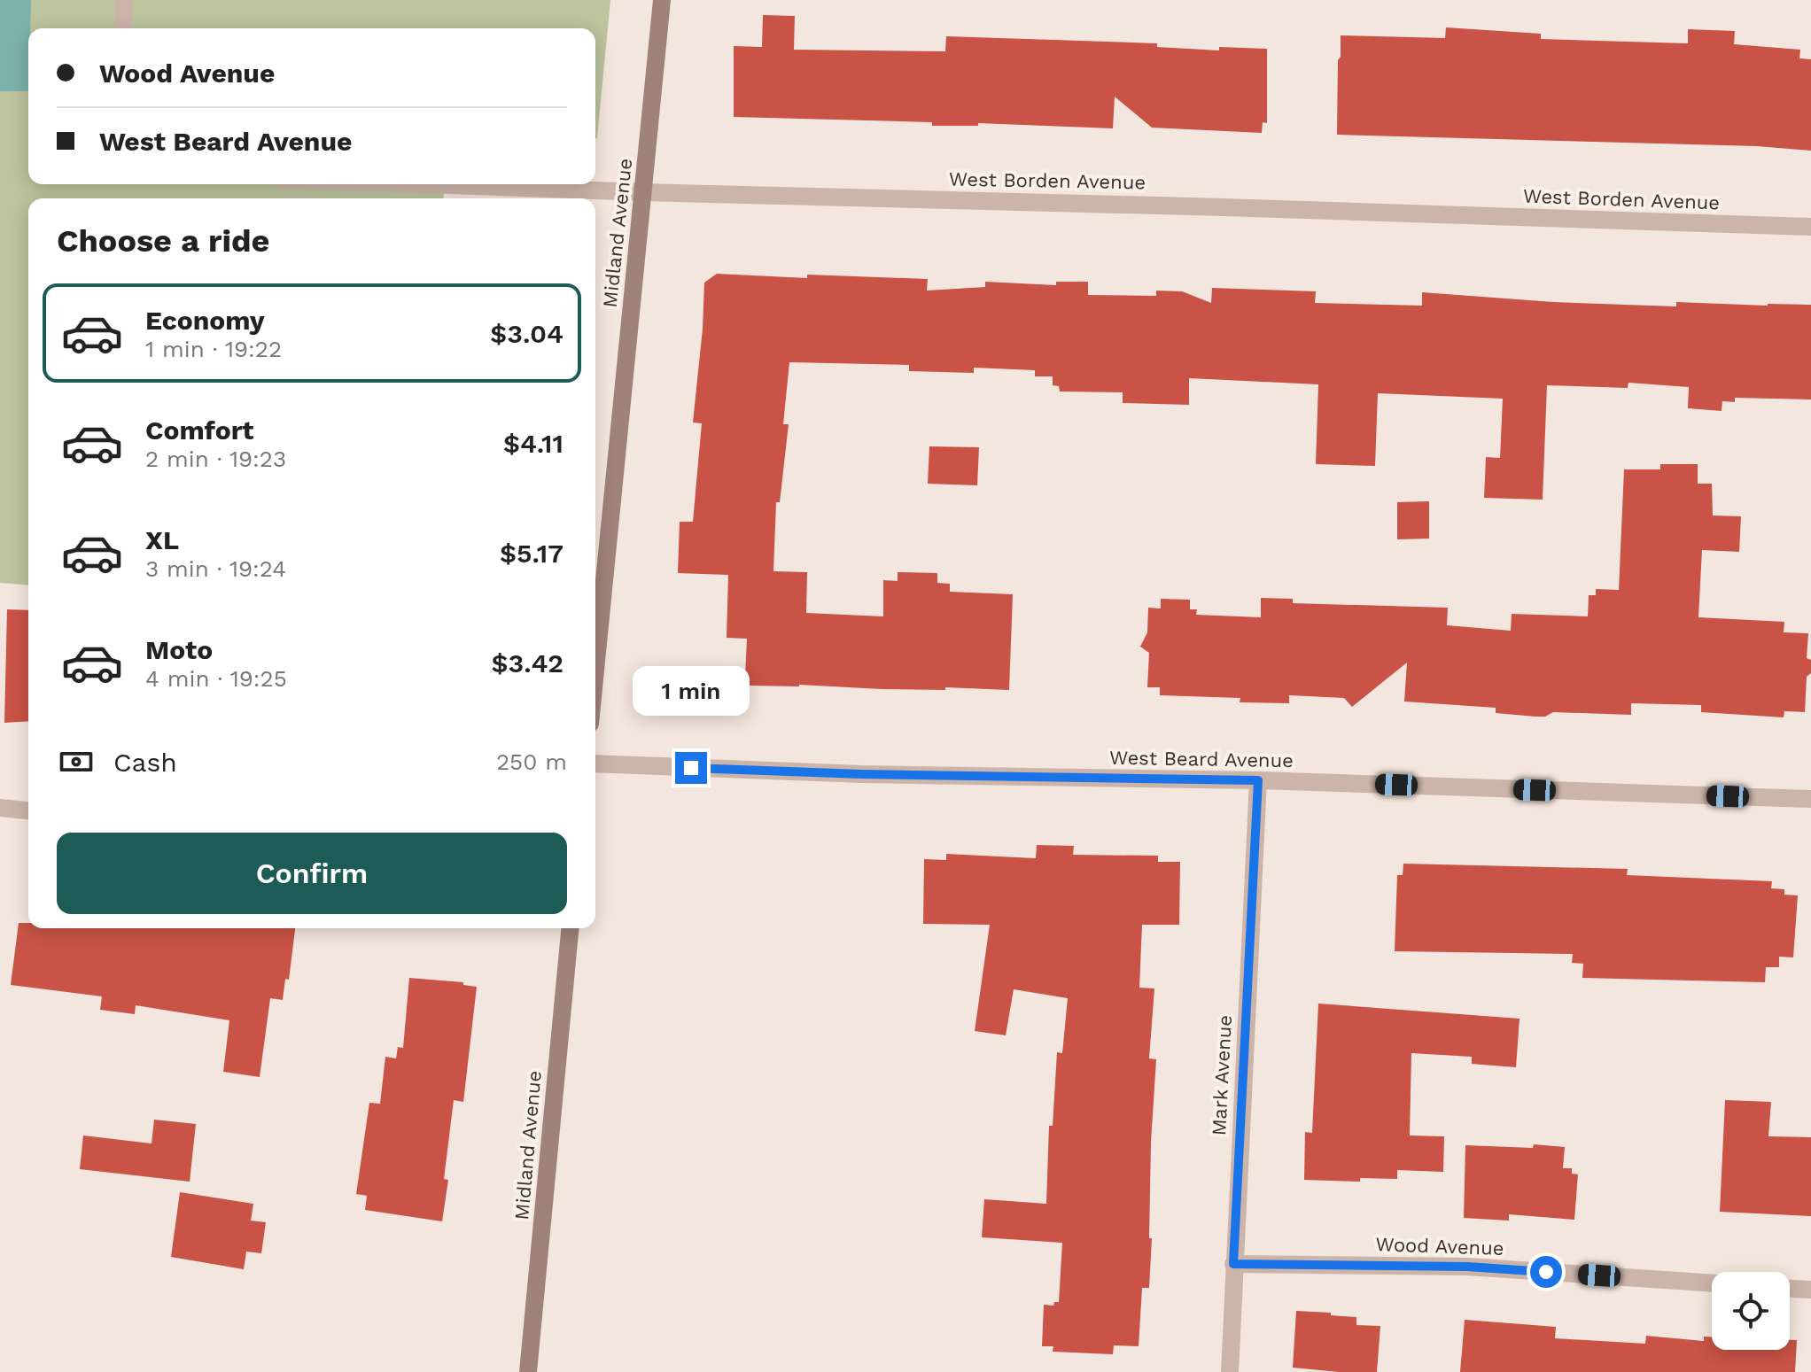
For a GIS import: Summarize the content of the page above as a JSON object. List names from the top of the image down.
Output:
{
  "streets": {
    "street": [
      "West Borden Avenue",
      "Midland Avenue",
      "West Beard Avenue",
      "Mark Avenue",
      "Wood Avenue"
    ]
  },
  "crossings": [
    ["West Borden Avenue", "Midland Avenue"],
    ["West Beard Avenue", "Mark Avenue"],
    ["Mark Avenue", "Wood Avenue"]
  ],
  "page": {
    "banner": ["Wood Avenue", "West Beard Avenue"],
    "heading": "Choose a ride",
    "list": [
      {
        "name": "Economy",
        "note": "1 min · 19:22",
        "value": "$3.04"
      },
      {
        "name": "Comfort",
        "note": "2 min · 19:23",
        "value": "$4.11"
      },
      {
        "name": "XL",
        "note": "3 min · 19:24",
        "value": "$5.17"
      },
      {
        "name": "Moto",
        "note": "4 min · 19:25",
        "value": "$3.42"
      }
    ],
    "bubble": "1 min",
    "pay": ["Cash", "250 m"],
    "buttons": "Confirm"
  }
}
